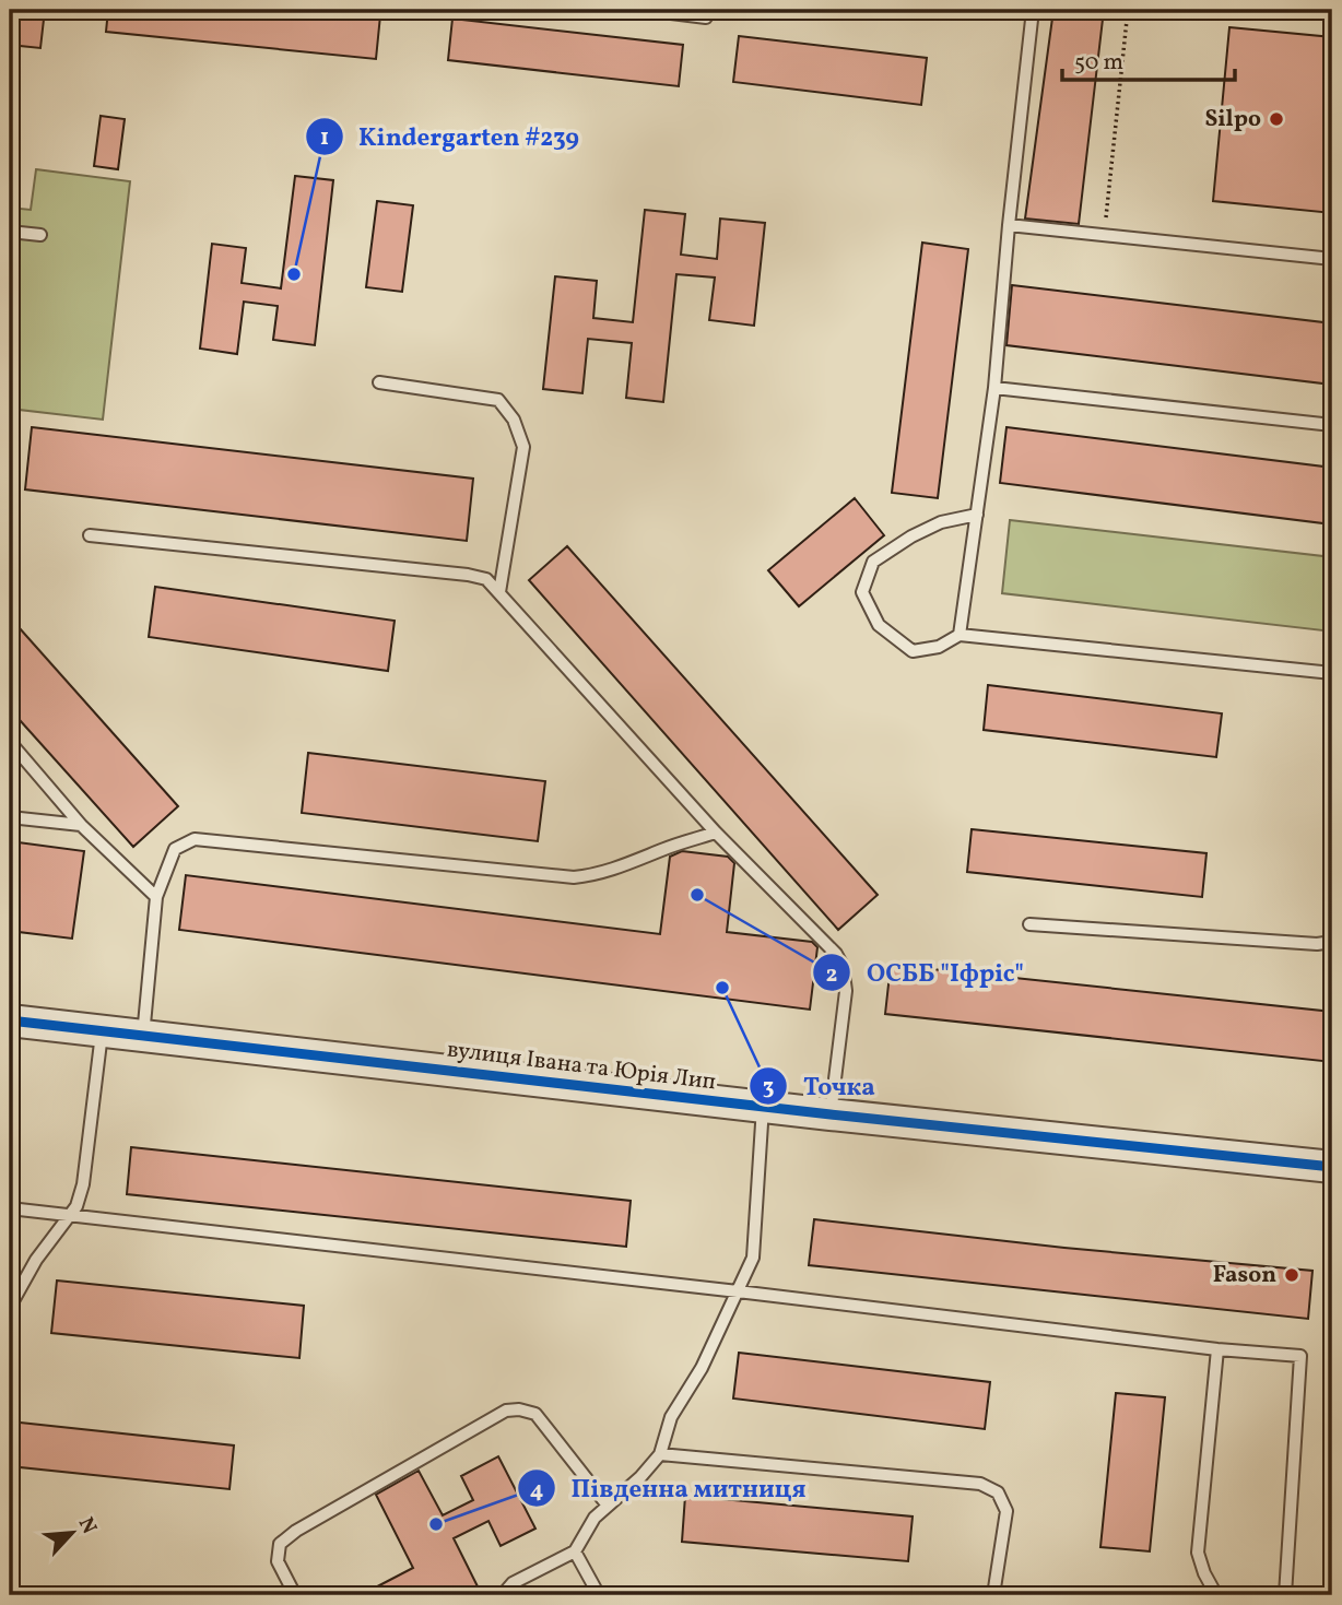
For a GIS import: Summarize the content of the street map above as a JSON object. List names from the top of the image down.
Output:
{
  "streets": {
    "street": ["вулиця Івана та Юрія Лип"]
  },
  "places": [
    "Silpo",
    "Kindergarten #239",
    "ОСББ \"Іфріс\"",
    "Точка",
    "Fason",
    "Південна митниця"
  ],
  "scale_bar": "50 m",
  "north": "top right"
}
